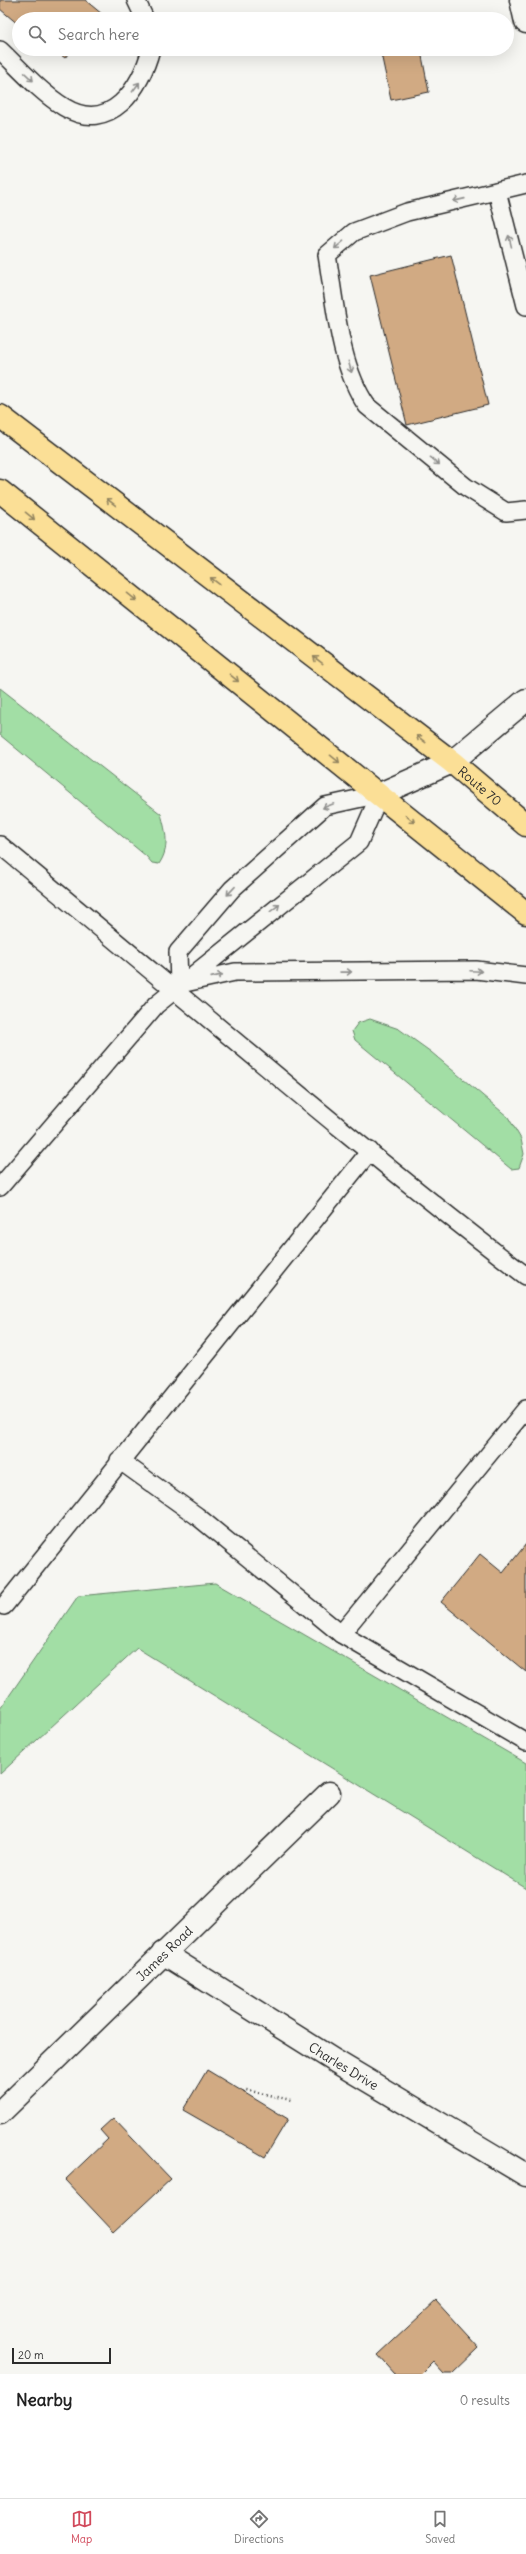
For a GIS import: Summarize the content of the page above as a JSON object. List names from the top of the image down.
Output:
{
  "streets": {
    "highway": ["Route 70"],
    "street": ["James Road", "Charles Drive"]
  },
  "crossings": [
    ["James Road", "Charles Drive"]
  ],
  "scale_bar": "20 m",
  "page": {
    "search": "Search here",
    "scale": "20 m",
    "heading": ["Nearby", "0 results"],
    "nav": ["Map", "Directions", "Saved"]
  }
}
